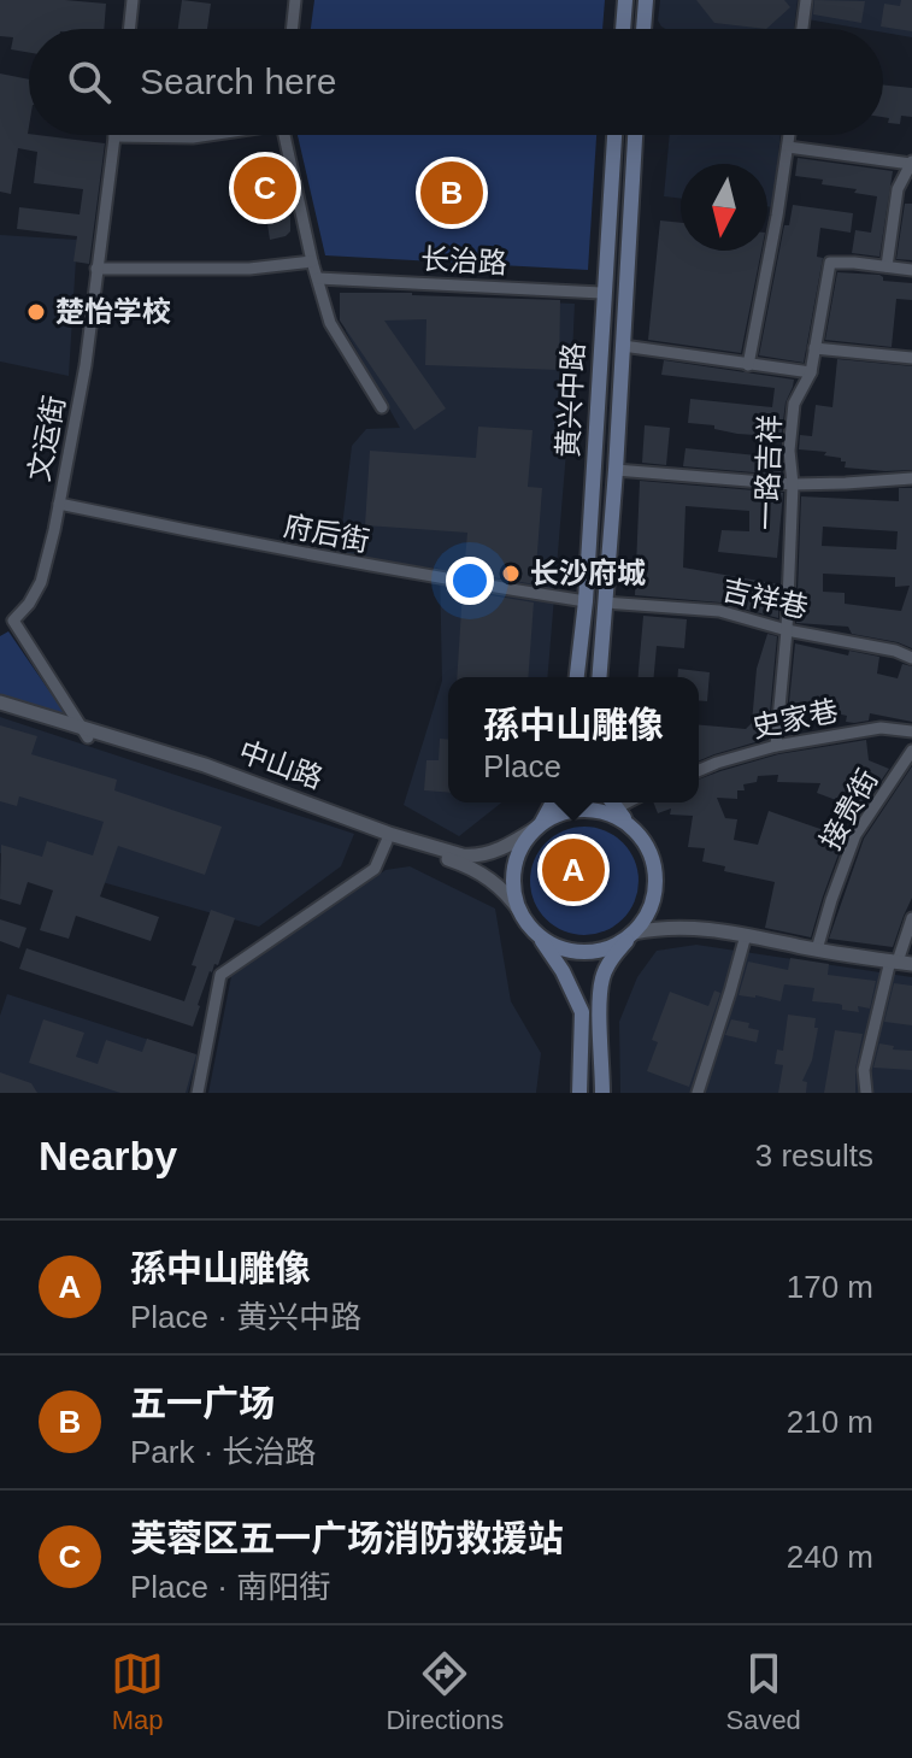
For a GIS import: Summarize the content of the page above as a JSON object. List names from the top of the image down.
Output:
{
  "streets": {
    "main road": ["黄兴中路"],
    "street": [
      "长治路",
      "文运街",
      "一路吉祥",
      "府后街",
      "吉祥巷",
      "史家巷",
      "中山路",
      "接贵街"
    ]
  },
  "crossings": [
    ["长治路", "黄兴中路"],
    ["黄兴中路", "府后街"],
    ["黄兴中路", "吉祥巷"],
    ["文运街", "府后街"],
    ["一路吉祥", "吉祥巷"],
    ["一路吉祥", "史家巷"]
  ],
  "places": ["楚怡学校", "长沙府城"],
  "north": "bottom",
  "page": {
    "search": "Search here",
    "pins": ["C", "B", "A"],
    "popup": ["孫中山雕像", "Place"],
    "heading": ["Nearby", "3 results"],
    "list": [
      {
        "mark": "A",
        "name": "孫中山雕像",
        "note": "Place · 黄兴中路",
        "value": "170 m"
      },
      {
        "mark": "B",
        "name": "五一广场",
        "note": "Park · 长治路",
        "value": "210 m"
      },
      {
        "mark": "C",
        "name": "芙蓉区五一广场消防救援站",
        "note": "Place · 南阳街",
        "value": "240 m"
      }
    ],
    "nav": ["Map", "Directions", "Saved"]
  }
}
